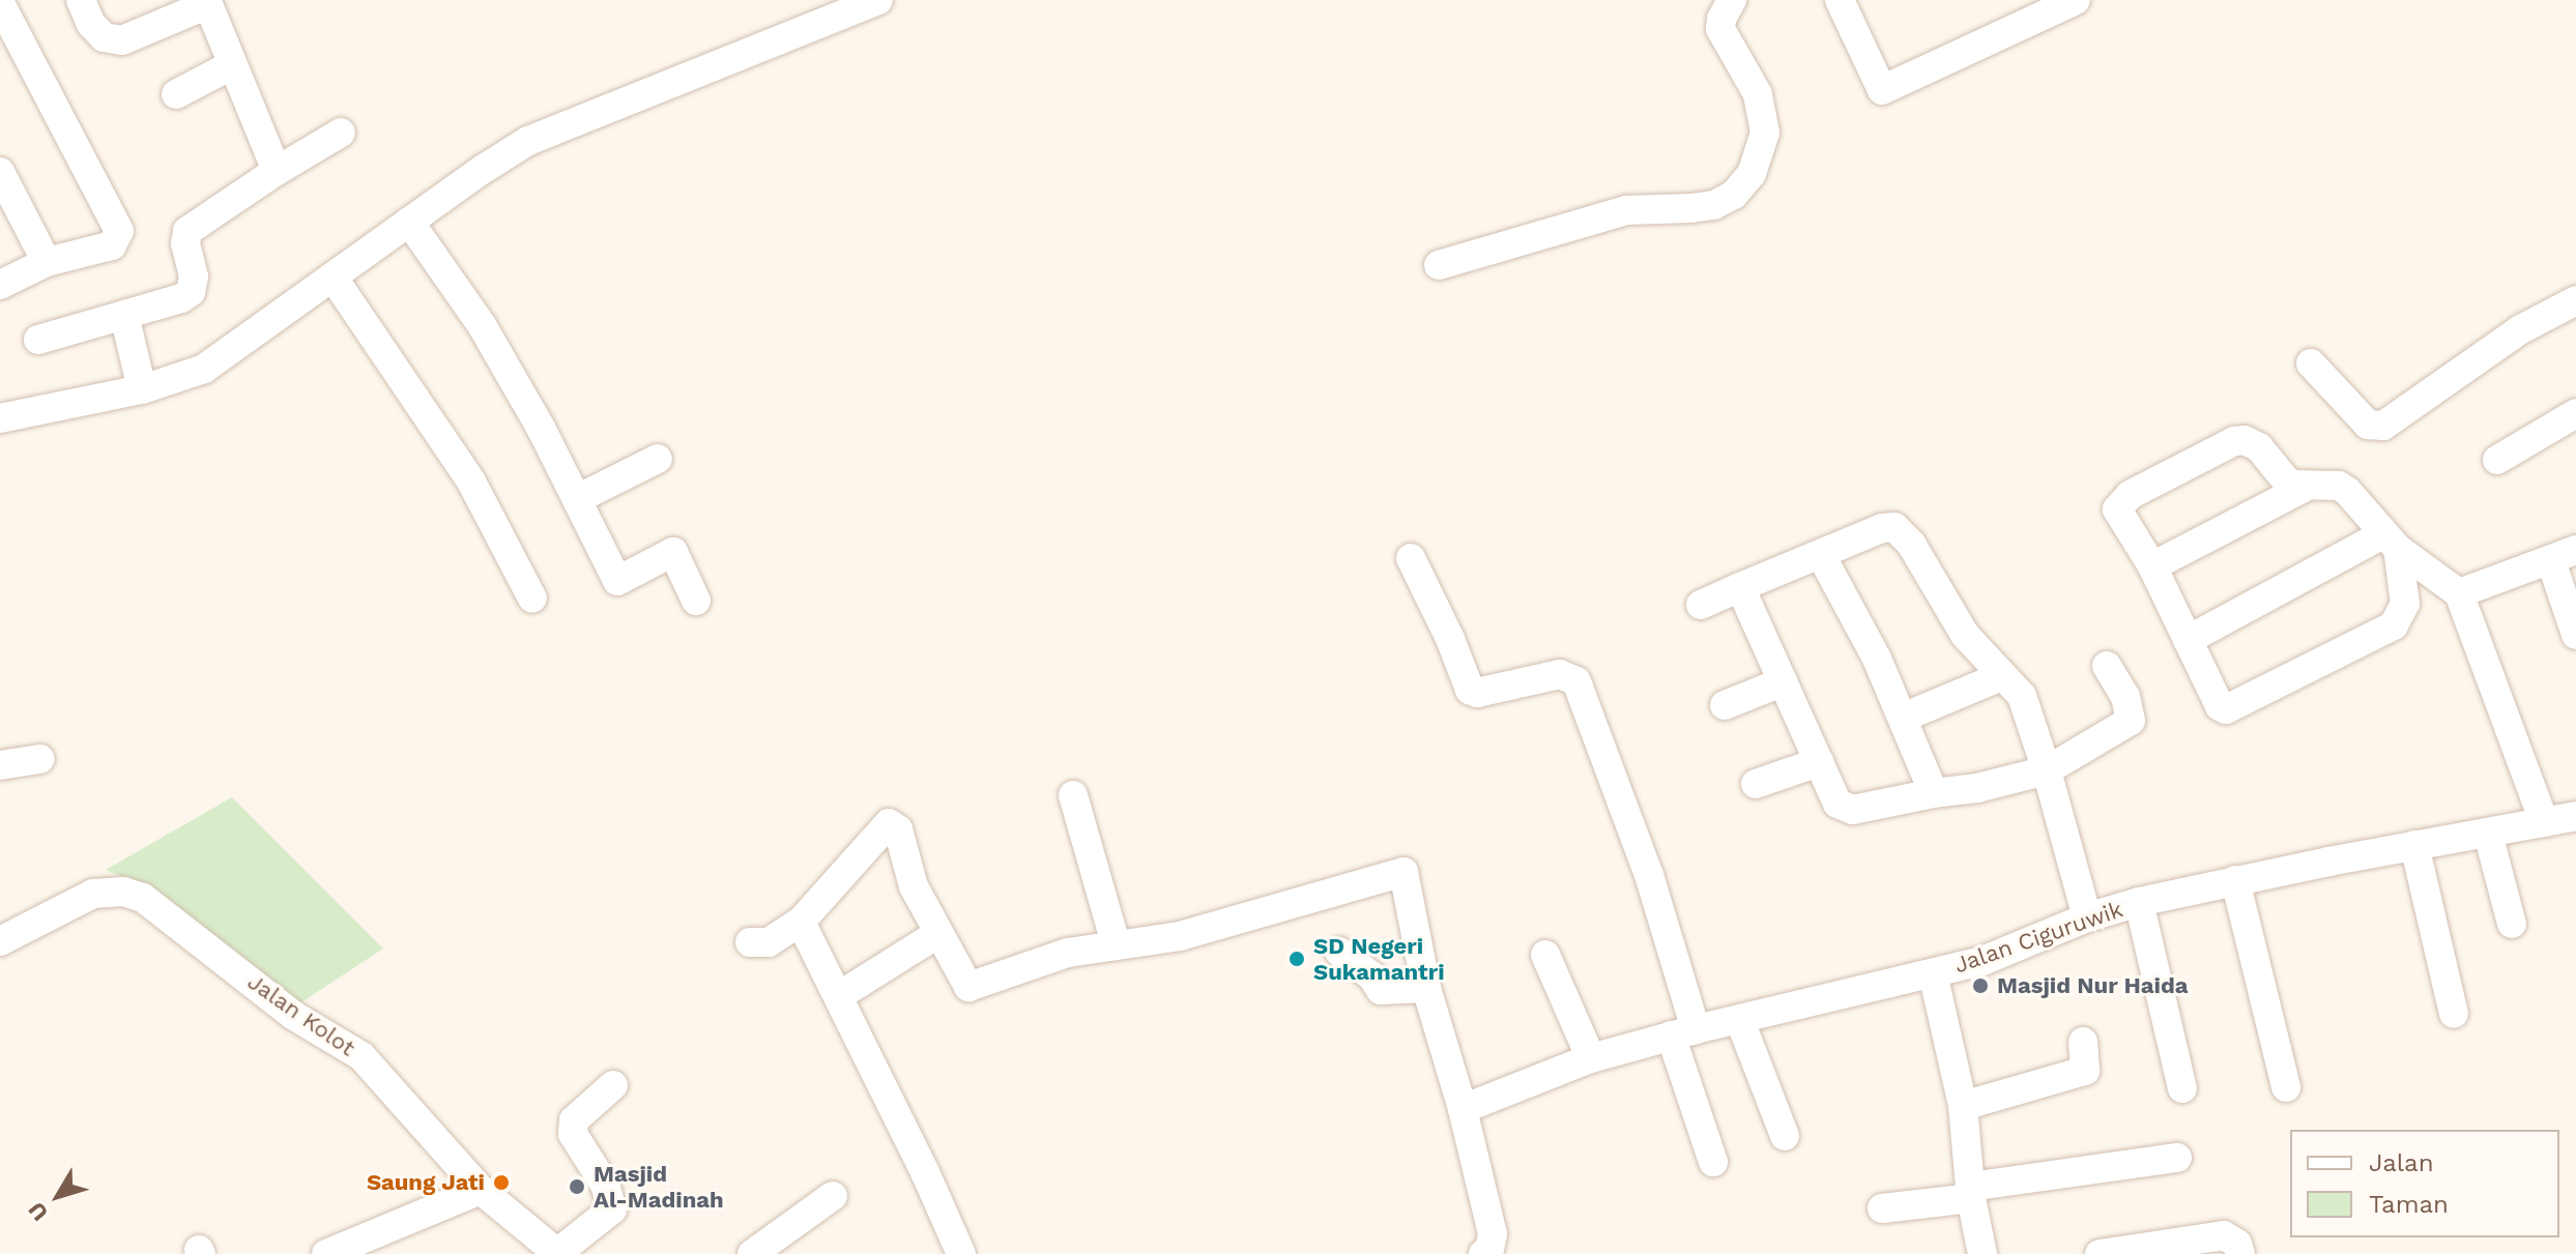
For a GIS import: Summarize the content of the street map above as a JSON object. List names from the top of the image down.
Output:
{
  "streets": {
    "street": ["Jalan Ciguruwik", "Jalan Kolot"]
  },
  "places": [
    "SD Negeri Sukamantri",
    "Masjid Nur Haida",
    "Saung Jati",
    "Masjid Al-Madinah"
  ],
  "legend": ["Jalan", "Taman"],
  "north": "bottom left"
}
